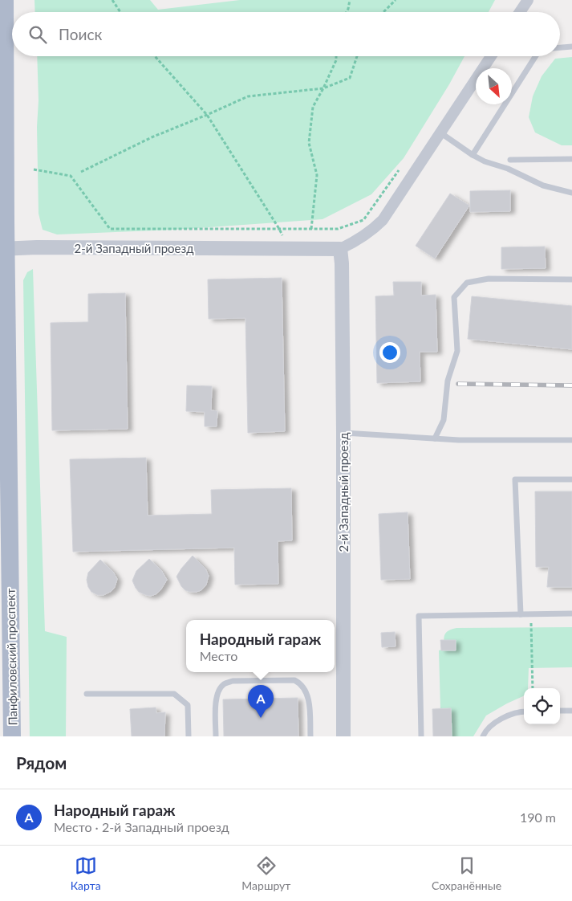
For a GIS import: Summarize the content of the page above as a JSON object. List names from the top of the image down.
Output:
{
  "streets": {
    "main road": ["Панфиловский проспект"],
    "street": ["2-й Западный проезд"]
  },
  "crossings": [
    ["2-й Западный проезд", "Панфиловский проспект"]
  ],
  "north": "bottom right",
  "page": {
    "search": "Поиск",
    "popup": ["Народный гараж", "Место"],
    "pins": "A",
    "heading": "Рядом",
    "list": [
      {
        "mark": "A",
        "name": "Народный гараж",
        "note": "Место · 2-й Западный проезд",
        "value": "190 m"
      }
    ],
    "nav": ["Карта", "Маршрут", "Сохранённые"]
  }
}
